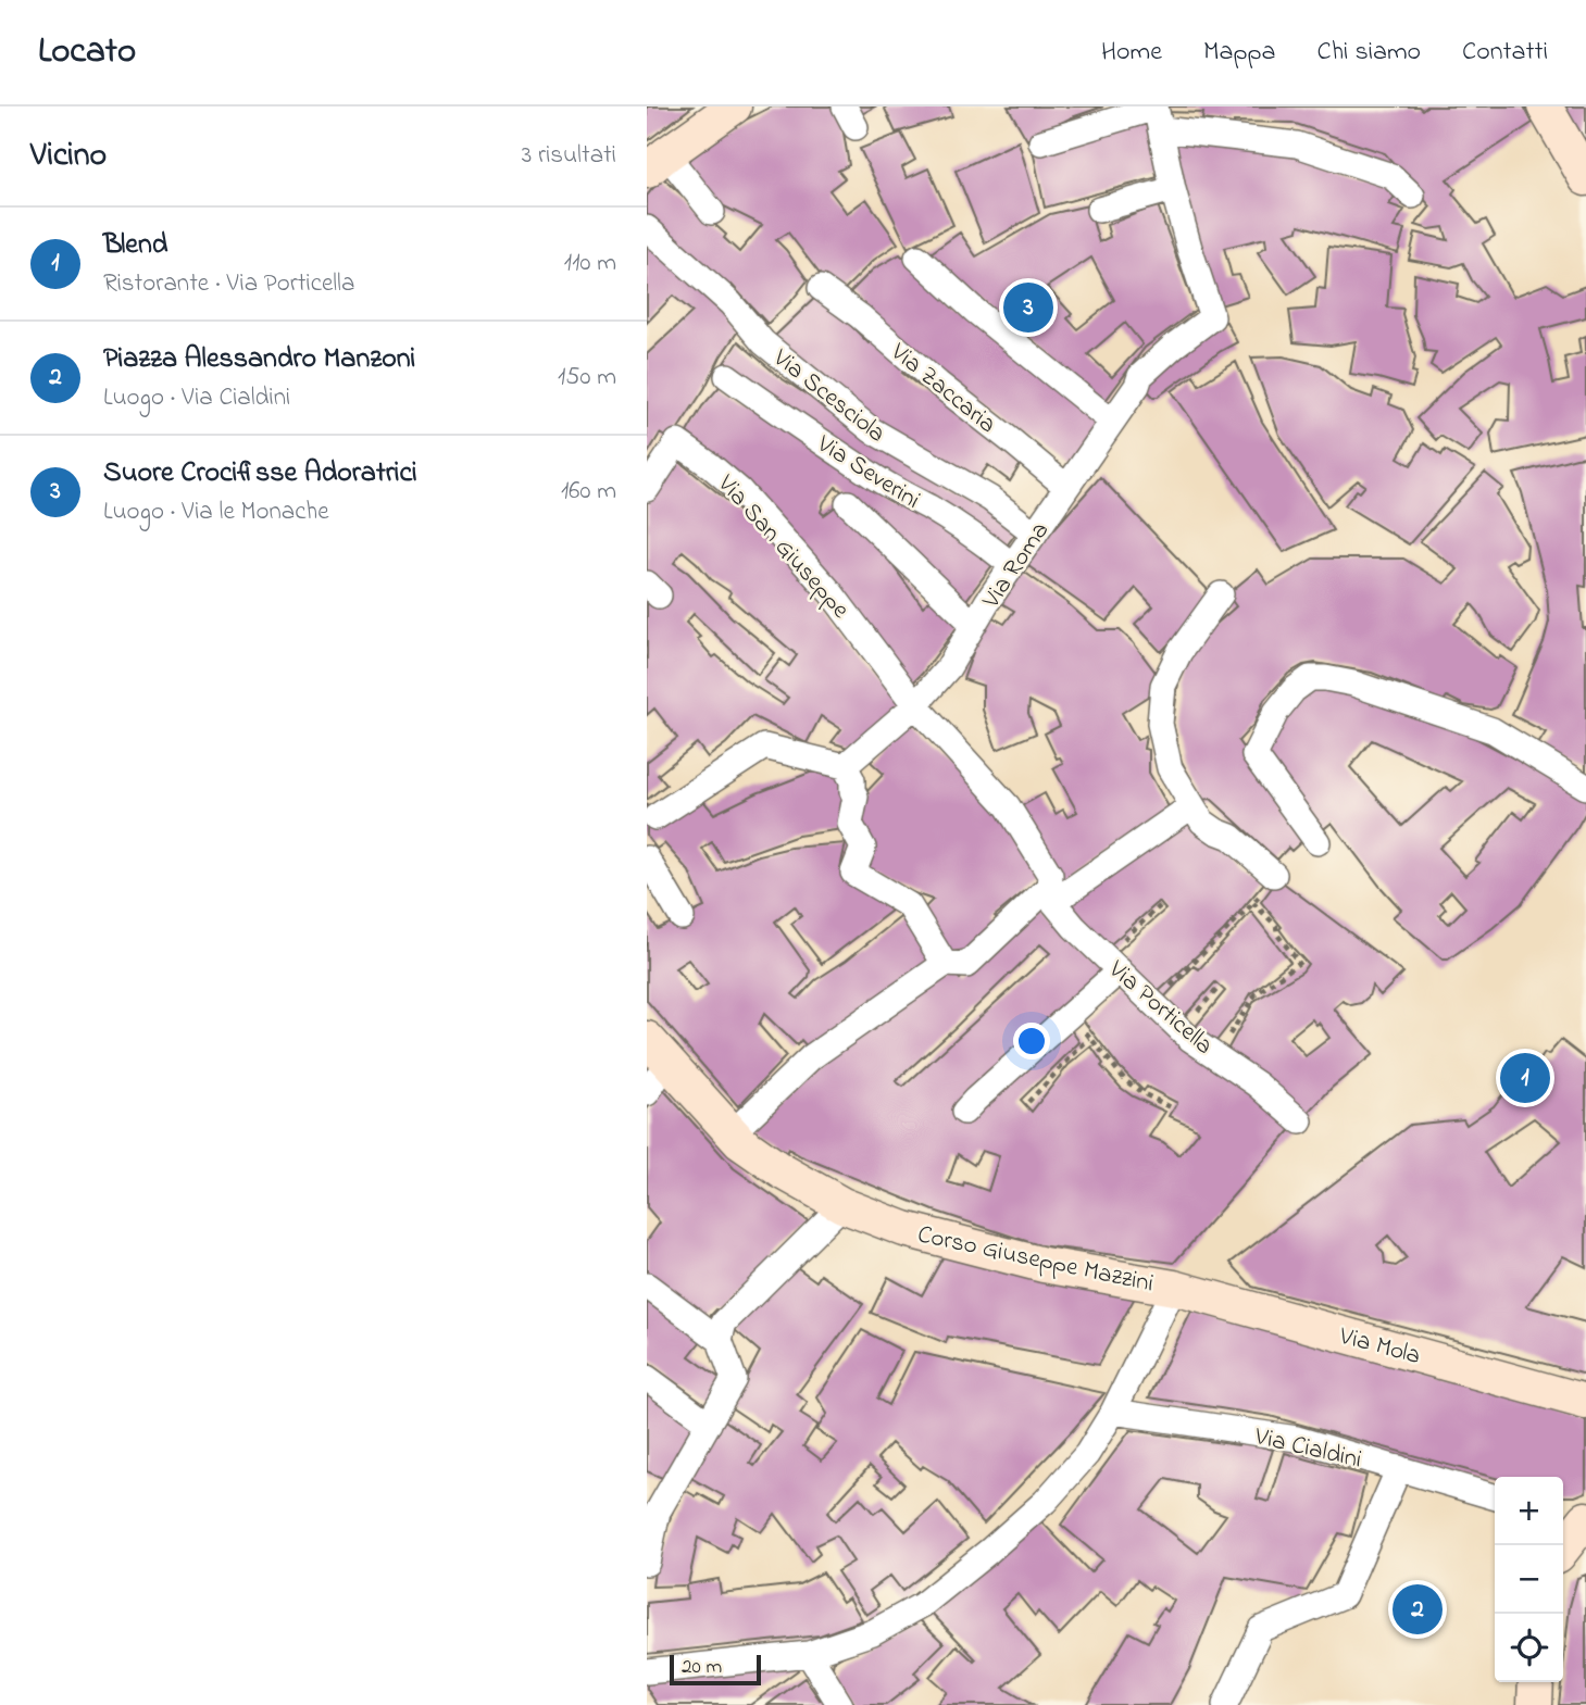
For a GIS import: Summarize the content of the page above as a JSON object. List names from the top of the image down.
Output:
{
  "streets": {
    "main road": ["Corso Giuseppe Mazzini", "Via Mola"],
    "street": [
      "Via Zaccaria",
      "Via Scesciola",
      "Via Severini",
      "Via San Giuseppe",
      "Via Roma",
      "Via Porticella",
      "Via Cialdini"
    ]
  },
  "crossings": [
    ["Via Zaccaria", "Via Roma"],
    ["Via Scesciola", "Via Roma"],
    ["Via Severini", "Via Roma"],
    ["Via San Giuseppe", "Via Roma"],
    ["Via San Giuseppe", "Via Porticella"],
    ["Via Roma", "Via Porticella"],
    ["Corso Giuseppe Mazzini", "Via Mola"]
  ],
  "scale_bar": "20 m",
  "page": {
    "header": "Locato",
    "nav": [
      "Home",
      "Mappa",
      "Chi siamo",
      "Contatti"
    ],
    "heading": ["Vicino", "3 risultati"],
    "list": [
      {
        "mark": "1",
        "name": "Blend",
        "note": "Ristorante · Via Porticella",
        "value": "110 m"
      },
      {
        "mark": "2",
        "name": "Piazza Alessandro Manzoni",
        "note": "Luogo · Via Cialdini",
        "value": "150 m"
      },
      {
        "mark": "3",
        "name": "Suore Crocifisse Adoratrici",
        "note": "Luogo · Via le Monache",
        "value": "160 m"
      }
    ],
    "pins": ["3", "1", "2"],
    "map_buttons": ["+", "−"],
    "scale": "20 m"
  }
}
